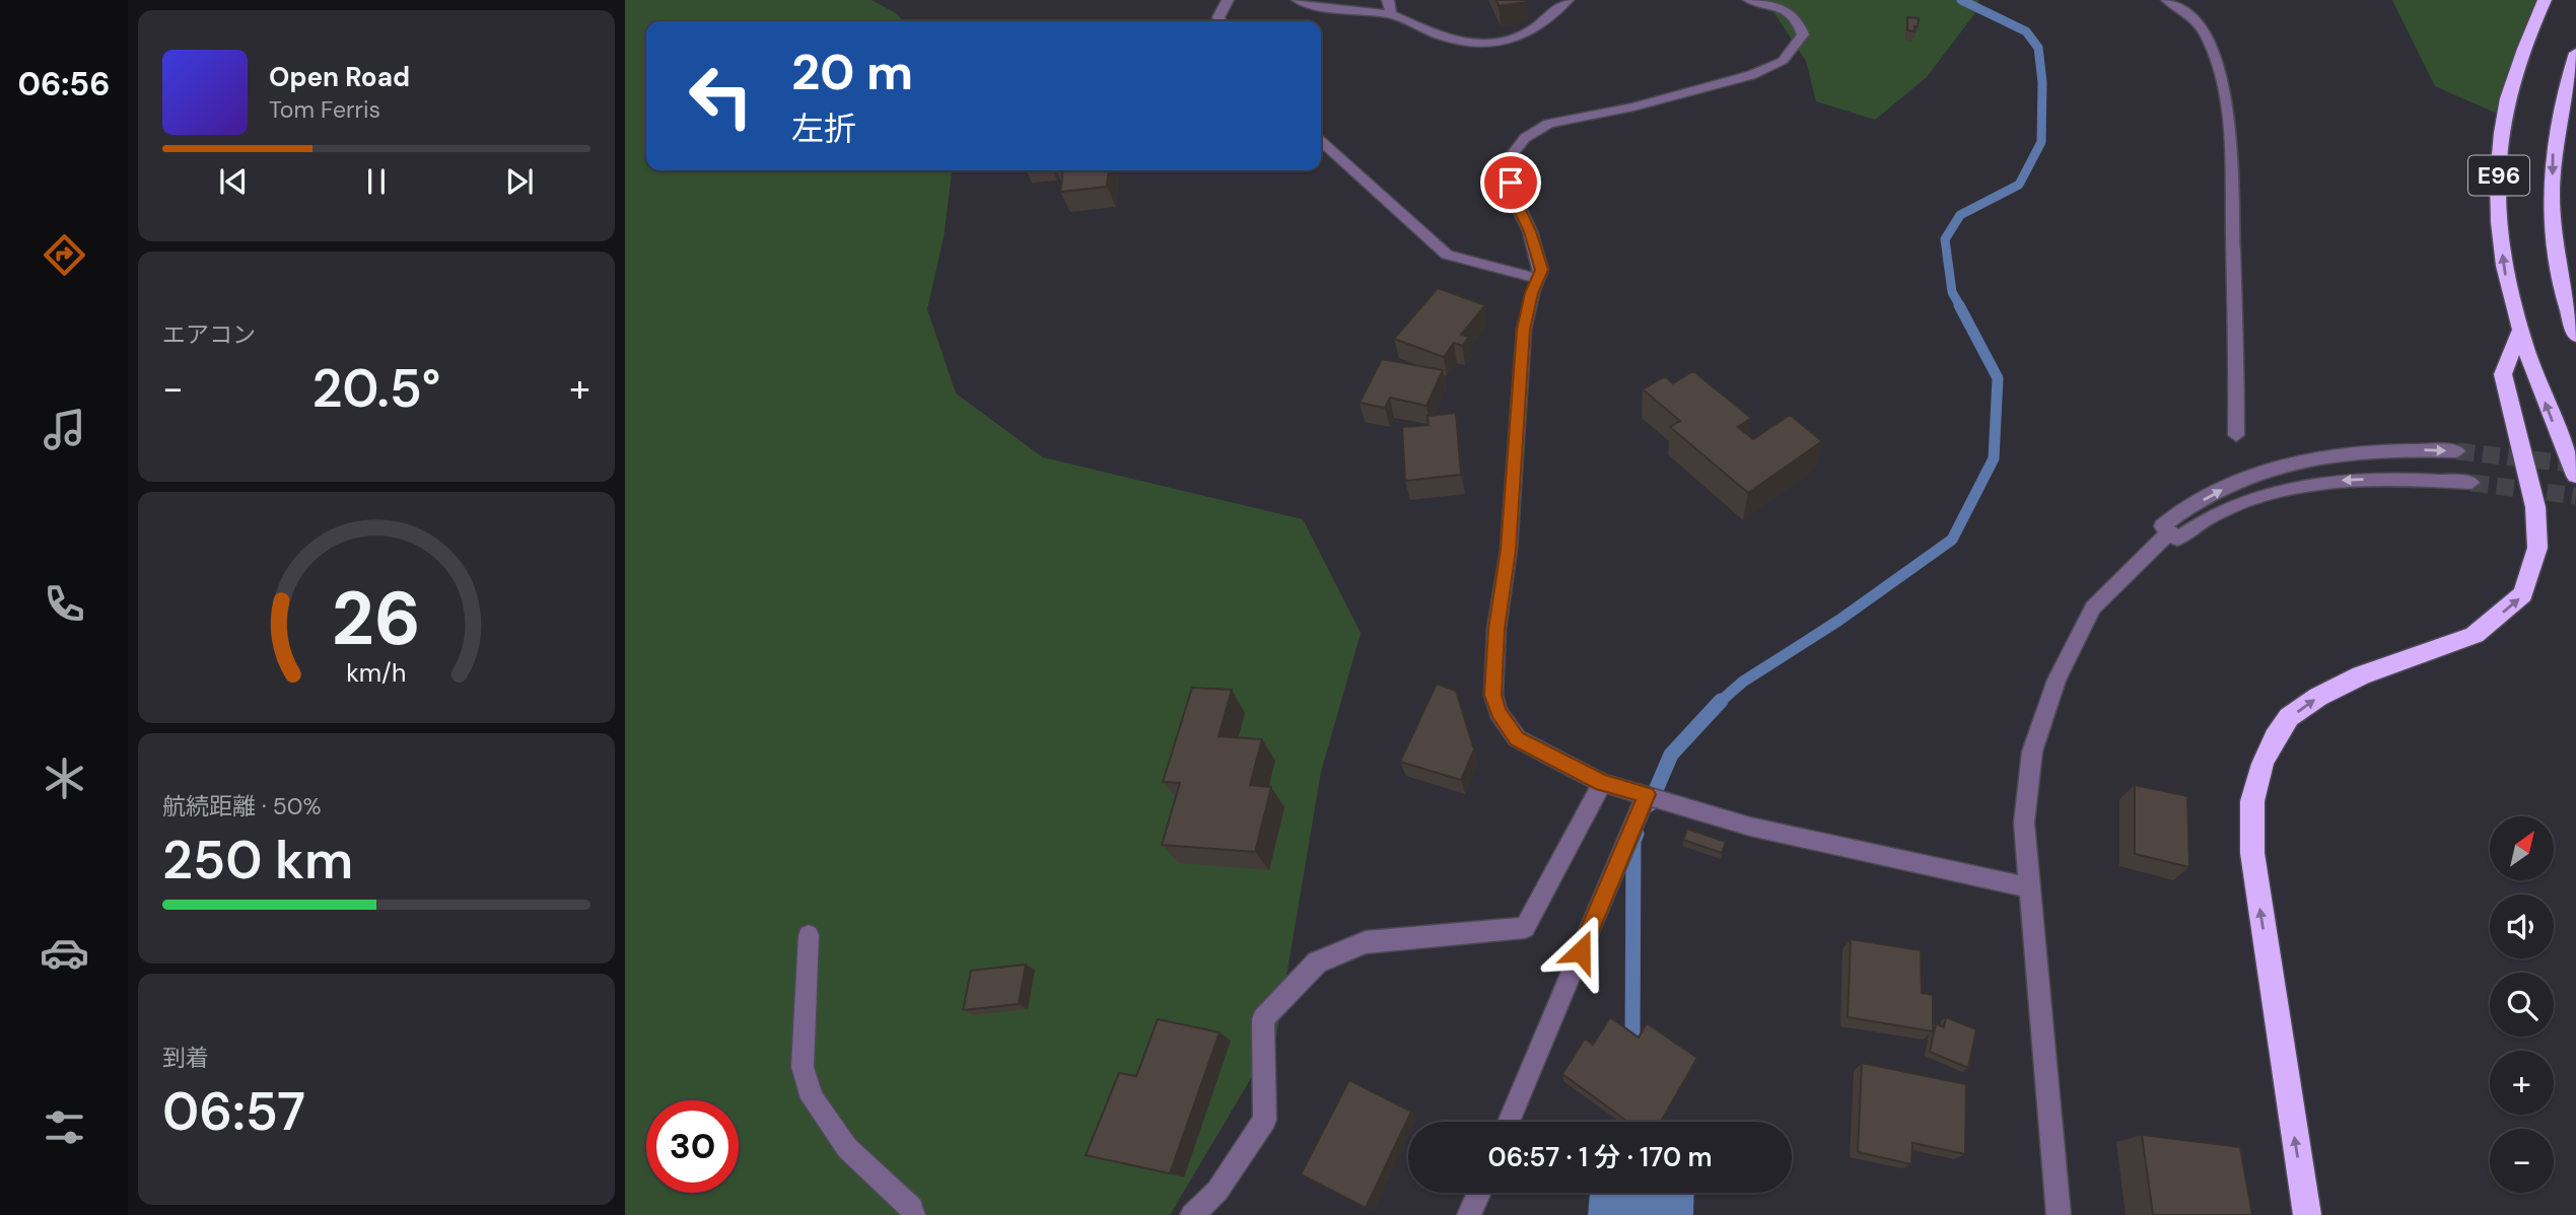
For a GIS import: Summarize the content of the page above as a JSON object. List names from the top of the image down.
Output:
{
  "streets": {
    "highway": ["E96"]
  },
  "north": "top right",
  "page": {
    "tabs": "06:56",
    "turn": ["20 m", "左折"],
    "song": ["Open Road", "Tom Ferris"],
    "tile": [
      "エアコン",
      ["航続距離 · 50%", "250 km"],
      ["到着", "06:57"]
    ],
    "heat": ["−", "20.5°", "+"],
    "map_buttons": ["+", "−"],
    "limit": "30",
    "trip": "06:57 · 1 分 · 170 m",
    "gauge": ["26", "km/h"]
  }
}
